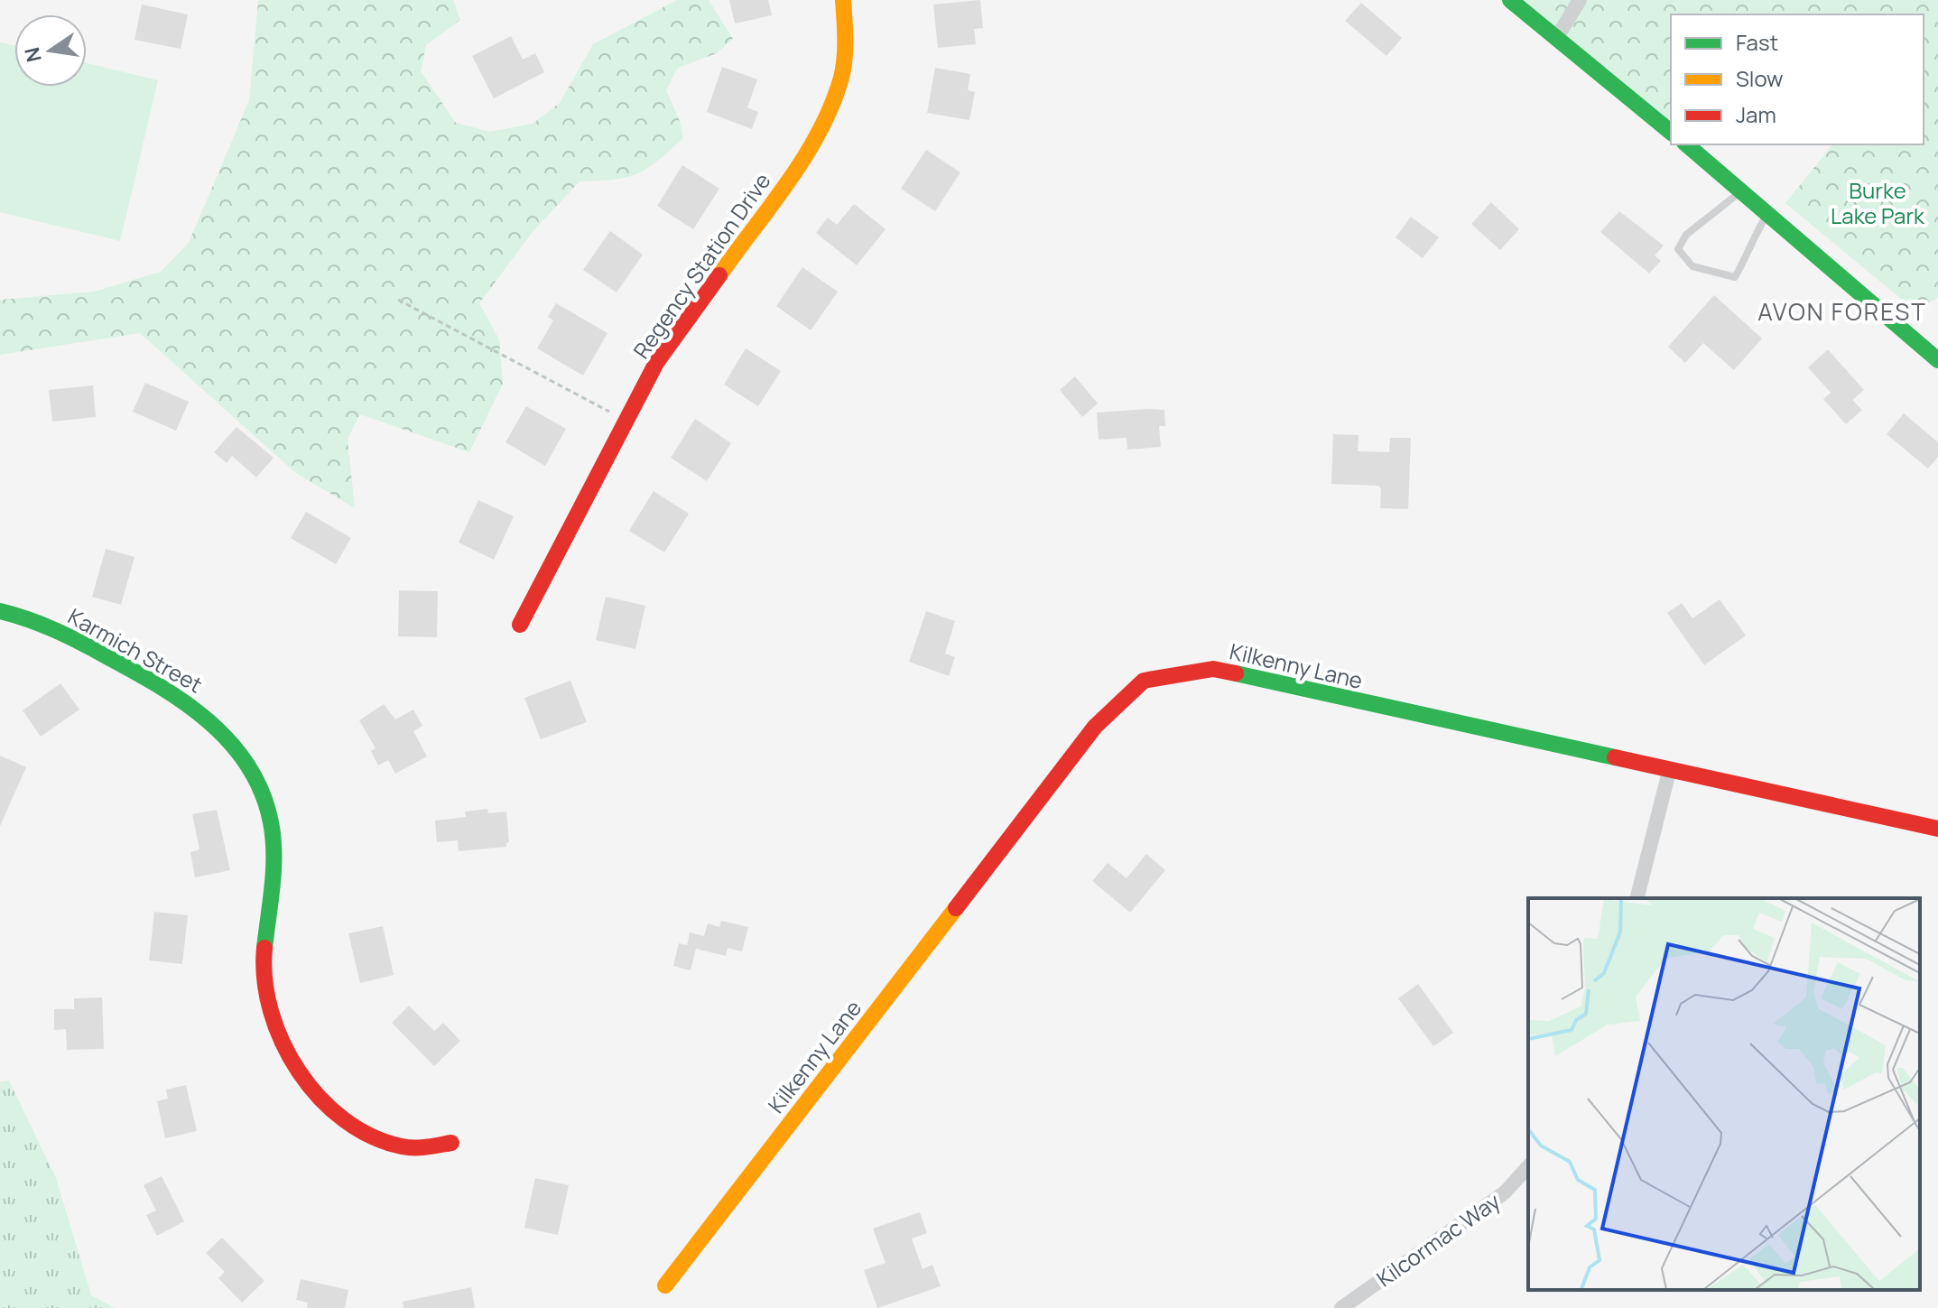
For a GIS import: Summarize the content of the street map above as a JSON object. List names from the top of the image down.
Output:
{
  "streets": {
    "street": [
      "Regency Station Drive",
      "Karmich Street",
      "Kilkenny Lane",
      "Kilcormac Way"
    ]
  },
  "districts": ["AVON FOREST"],
  "parks": ["Burke Lake Park"],
  "legend": ["Fast", "Slow", "Jam"],
  "north": "left"
}
